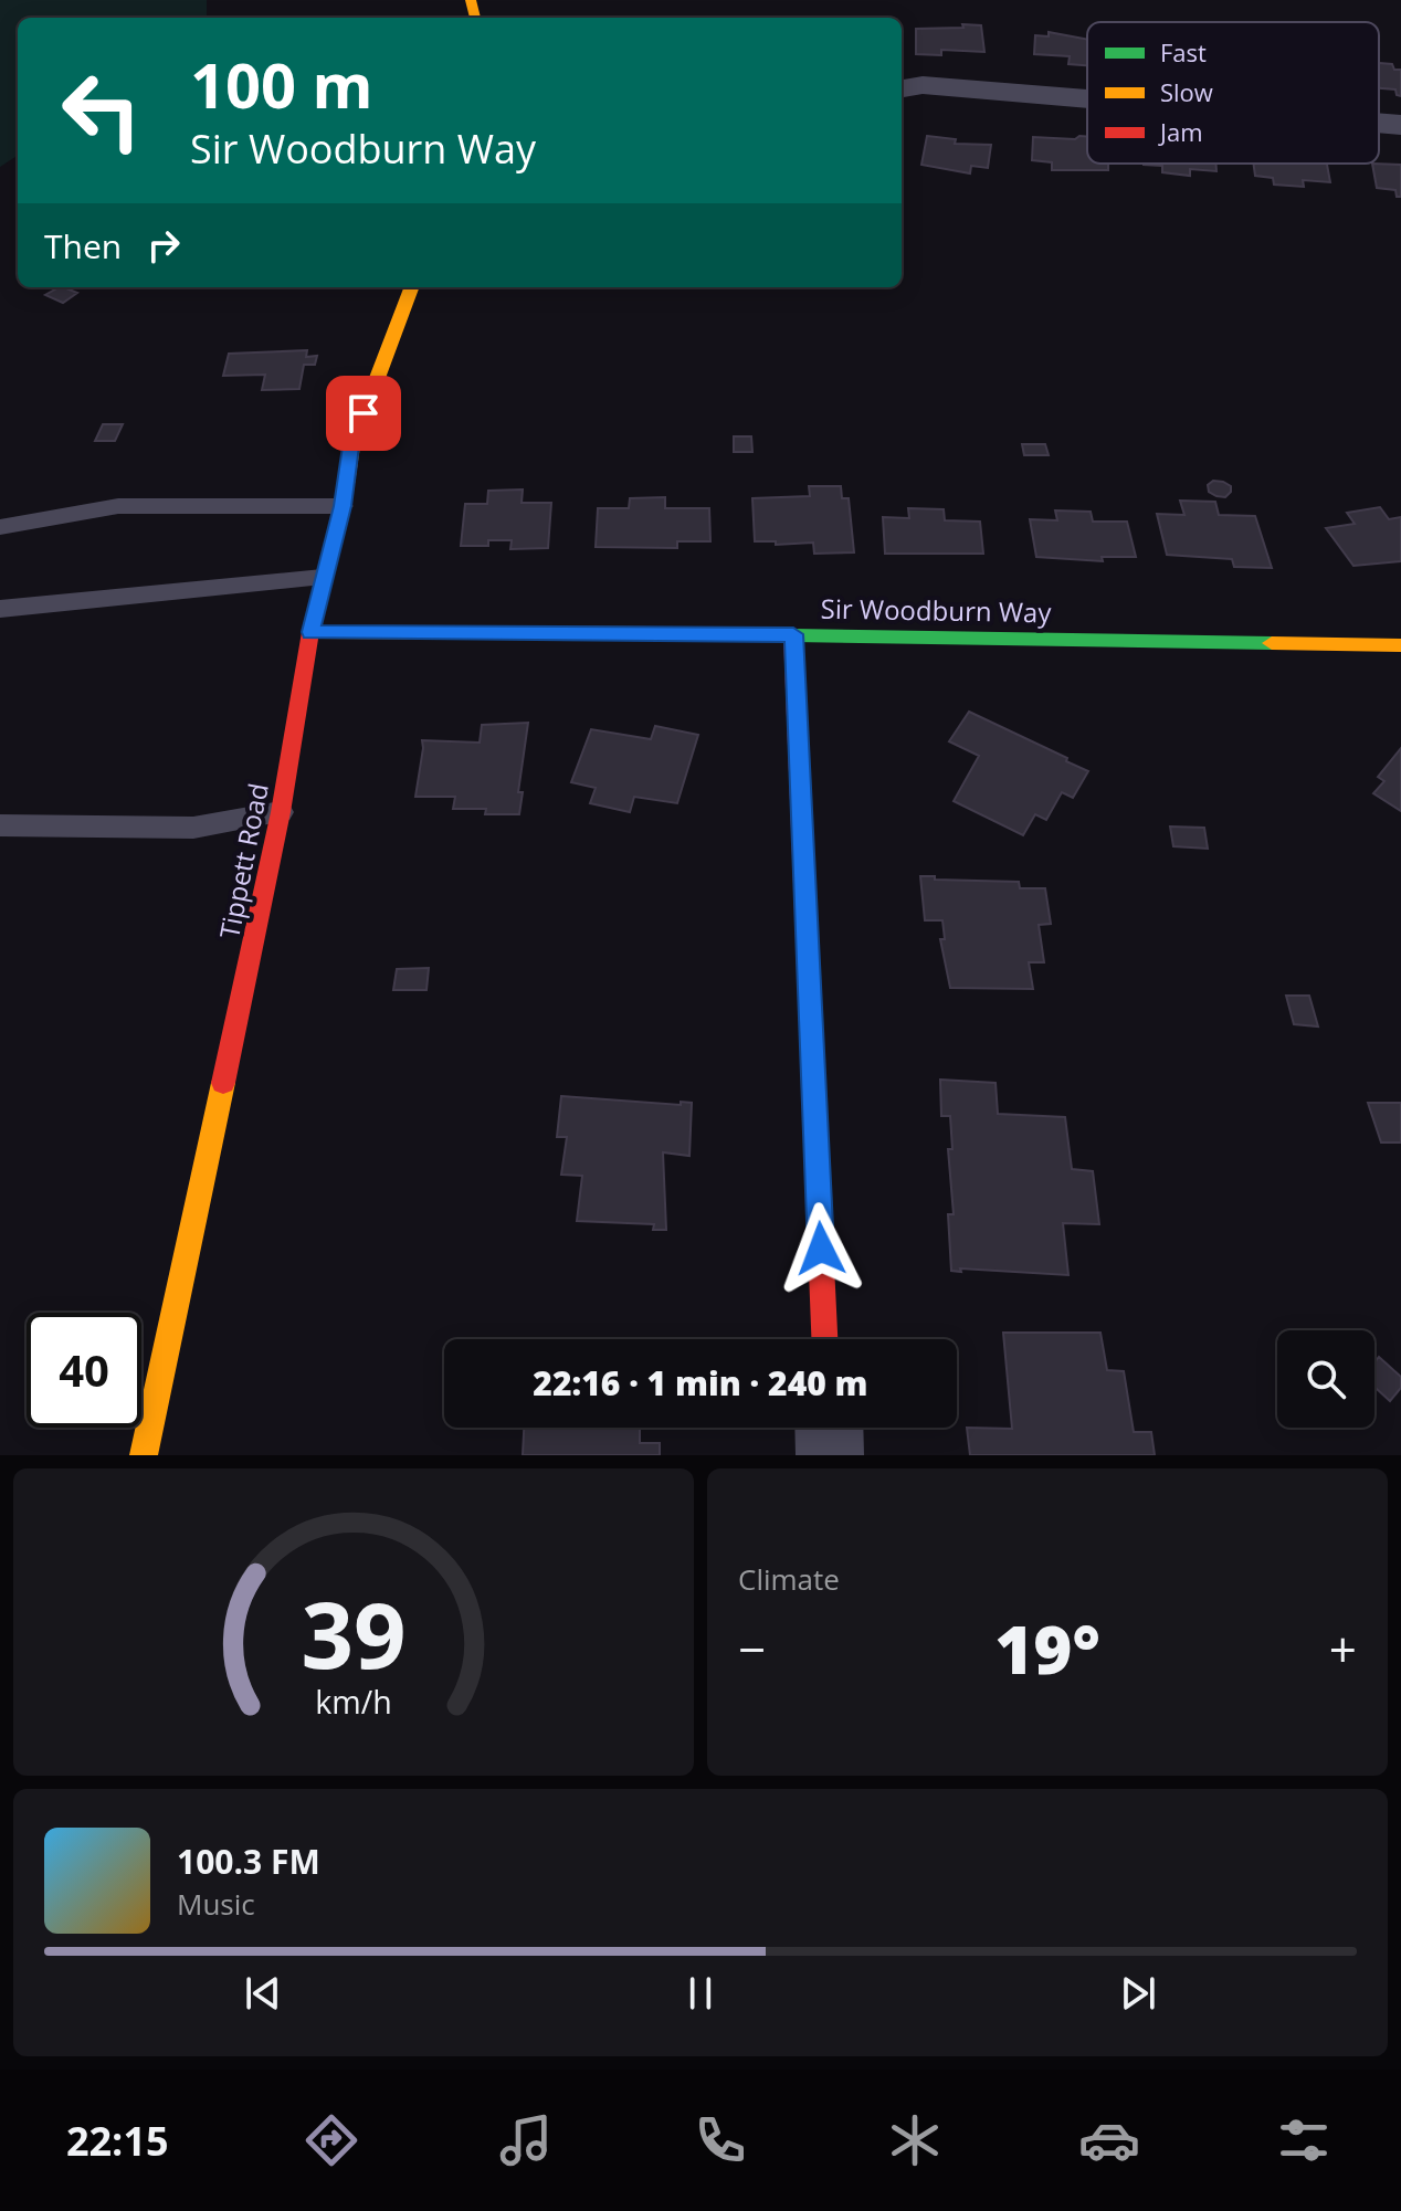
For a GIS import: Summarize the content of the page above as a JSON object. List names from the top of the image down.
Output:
{
  "streets": {
    "street": ["Sir Woodburn Way", "Tippett Road"]
  },
  "crossings": [
    ["Sir Woodburn Way", "Tippett Road"]
  ],
  "legend": ["Fast", "Slow", "Jam"],
  "page": {
    "turn": ["100 m", "Sir Woodburn Way"],
    "then": "Then",
    "limit": "40",
    "trip": "22:16 · 1 min · 240 m",
    "tile": "Climate",
    "heat": ["−", "19°", "+"],
    "song": ["100.3 FM", "Music"],
    "tabs": "22:15",
    "gauge": ["39", "km/h"]
  }
}
